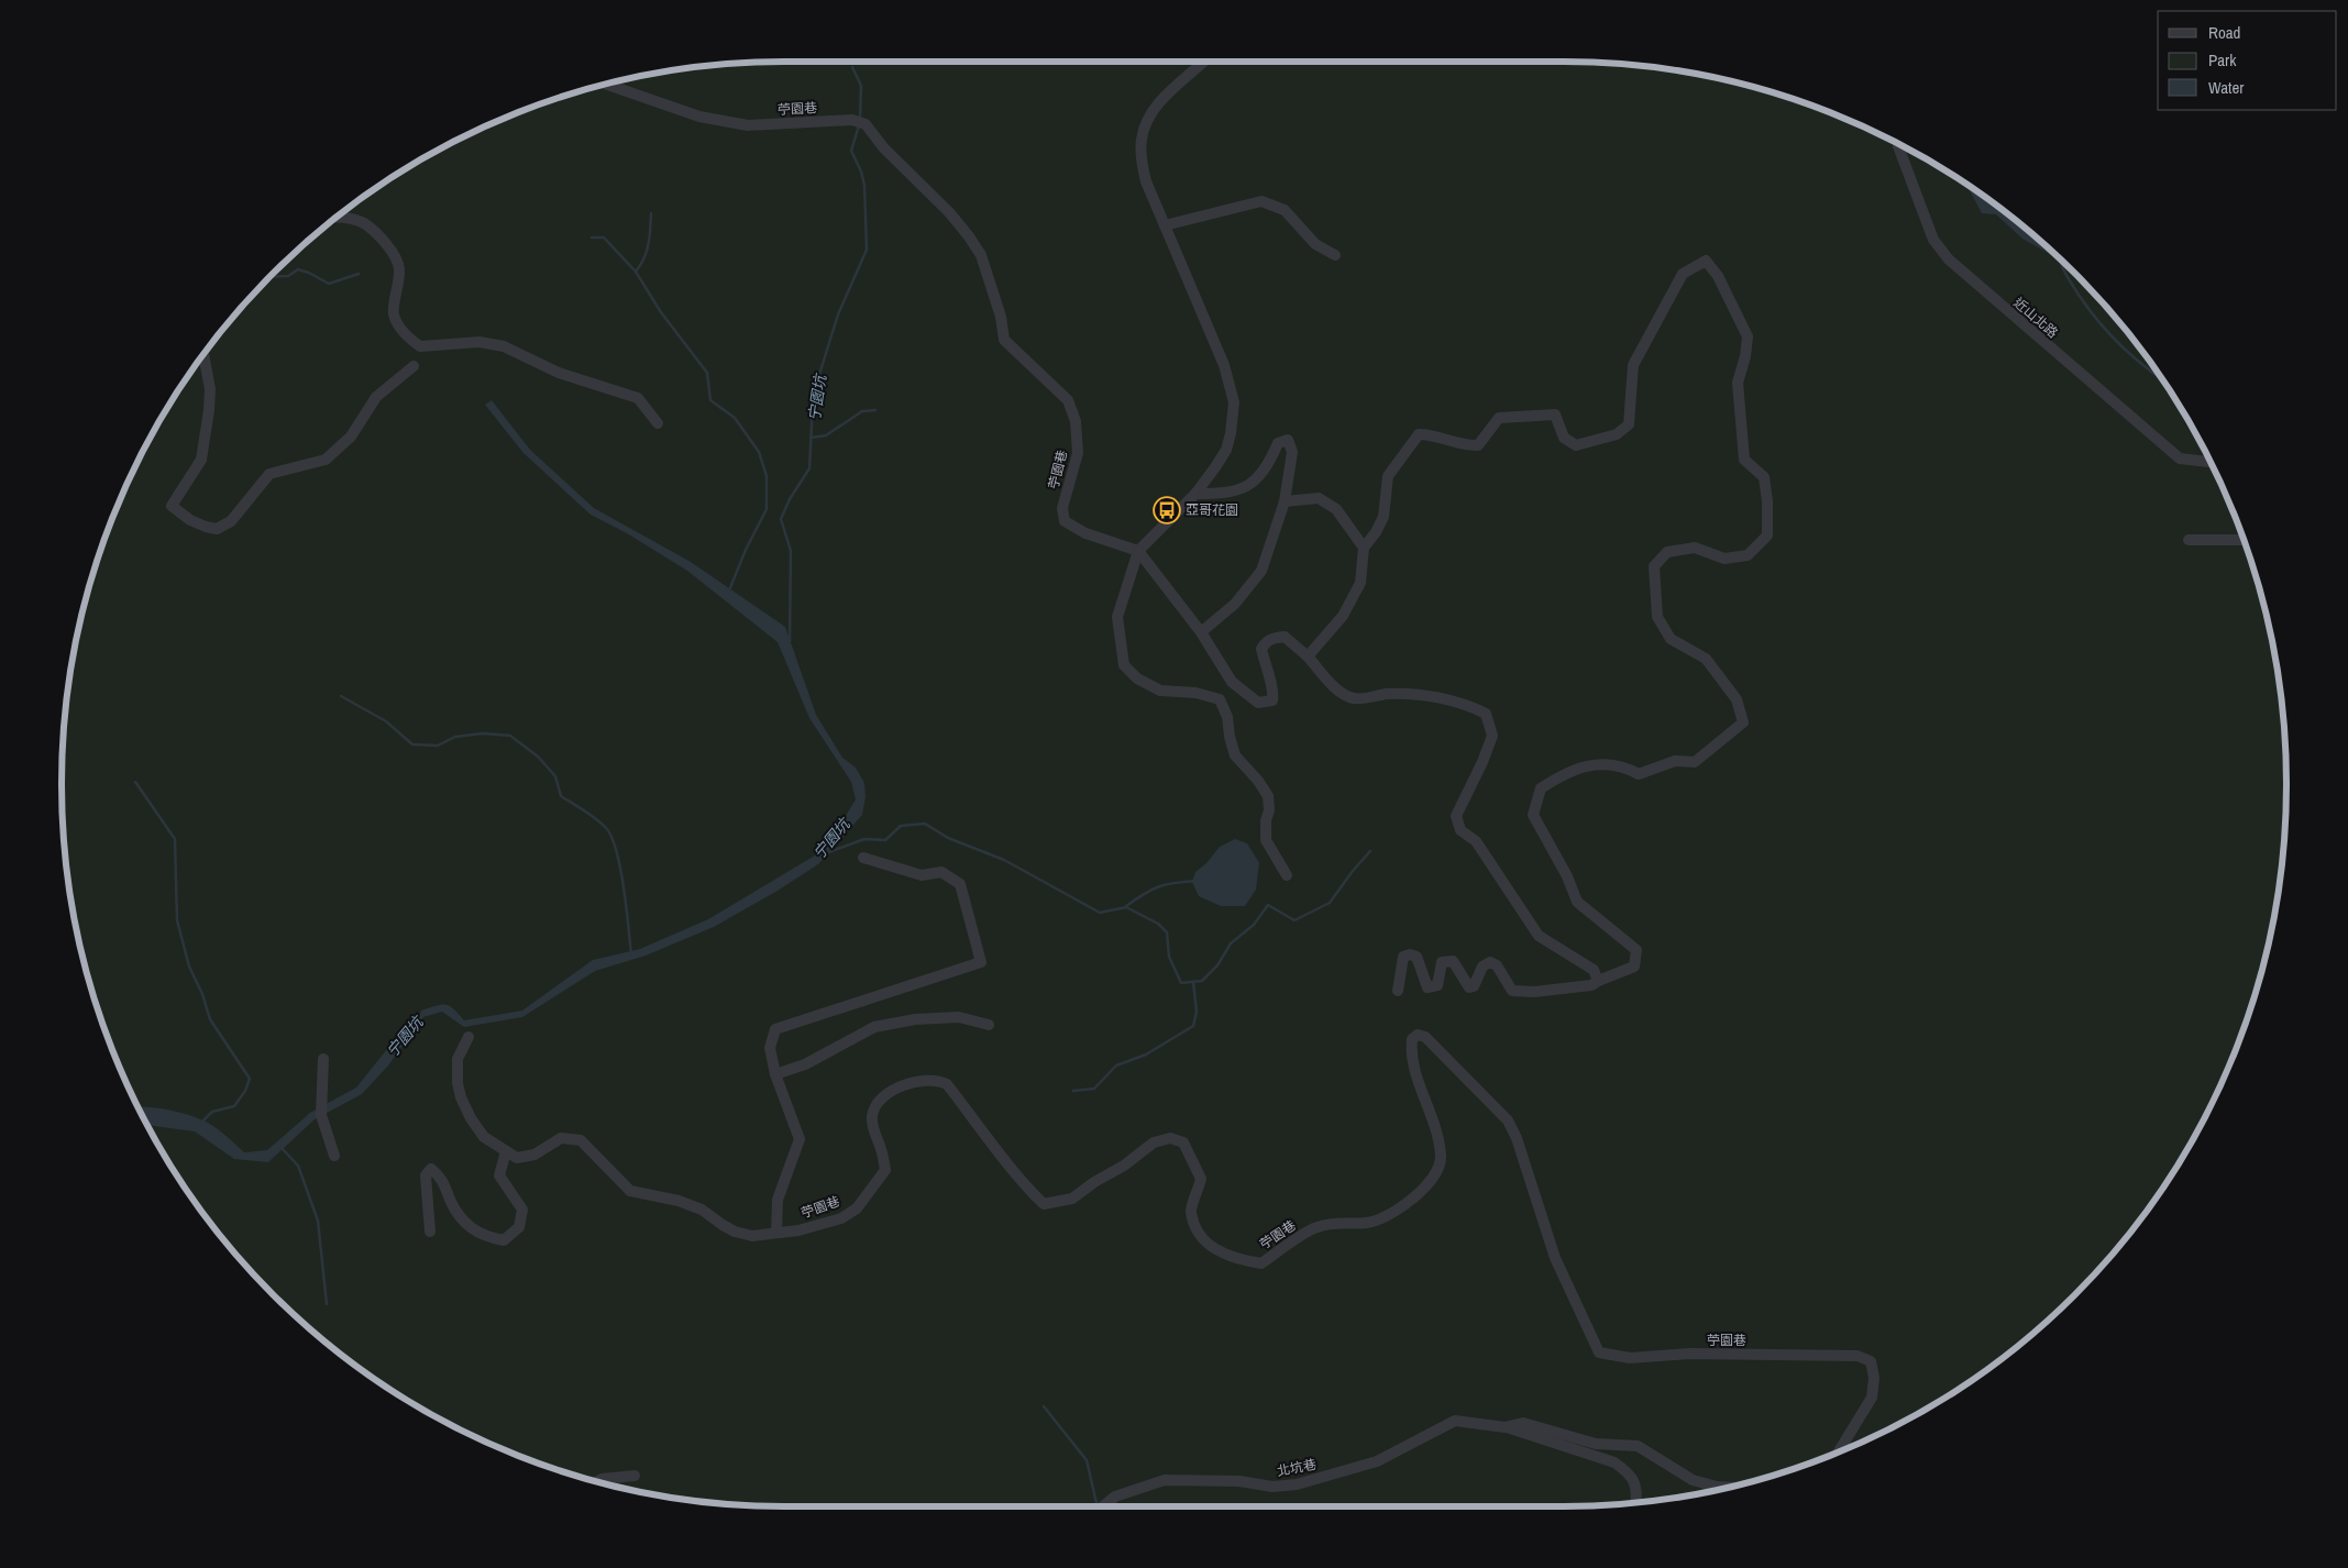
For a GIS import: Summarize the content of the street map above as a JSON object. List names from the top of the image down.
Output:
{
  "streets": {
    "street": ["苧園巷", "近山北路", "北坑巷"]
  },
  "water": ["宁園坑"],
  "places": {
    "bus stop": ["亞哥花園"]
  },
  "legend": ["Road", "Park", "Water"]
}
